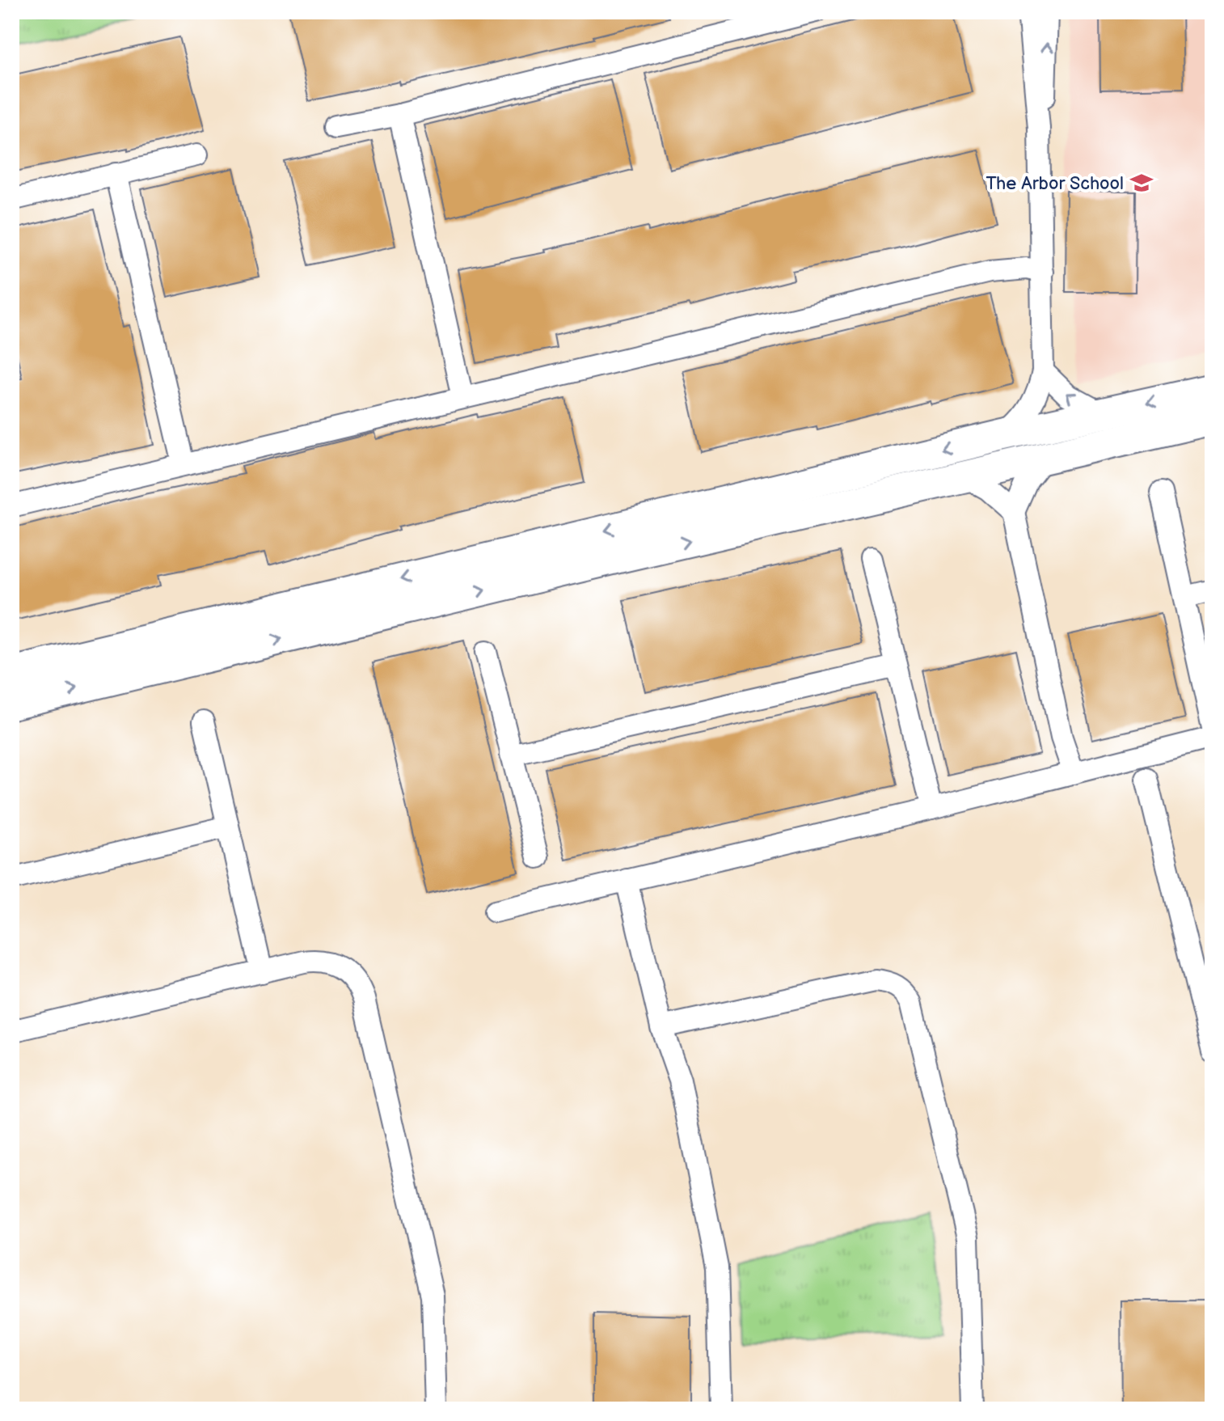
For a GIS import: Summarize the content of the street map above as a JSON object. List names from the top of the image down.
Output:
{
  "places": {
    "school or university": ["The Arbor School"]
  }
}
